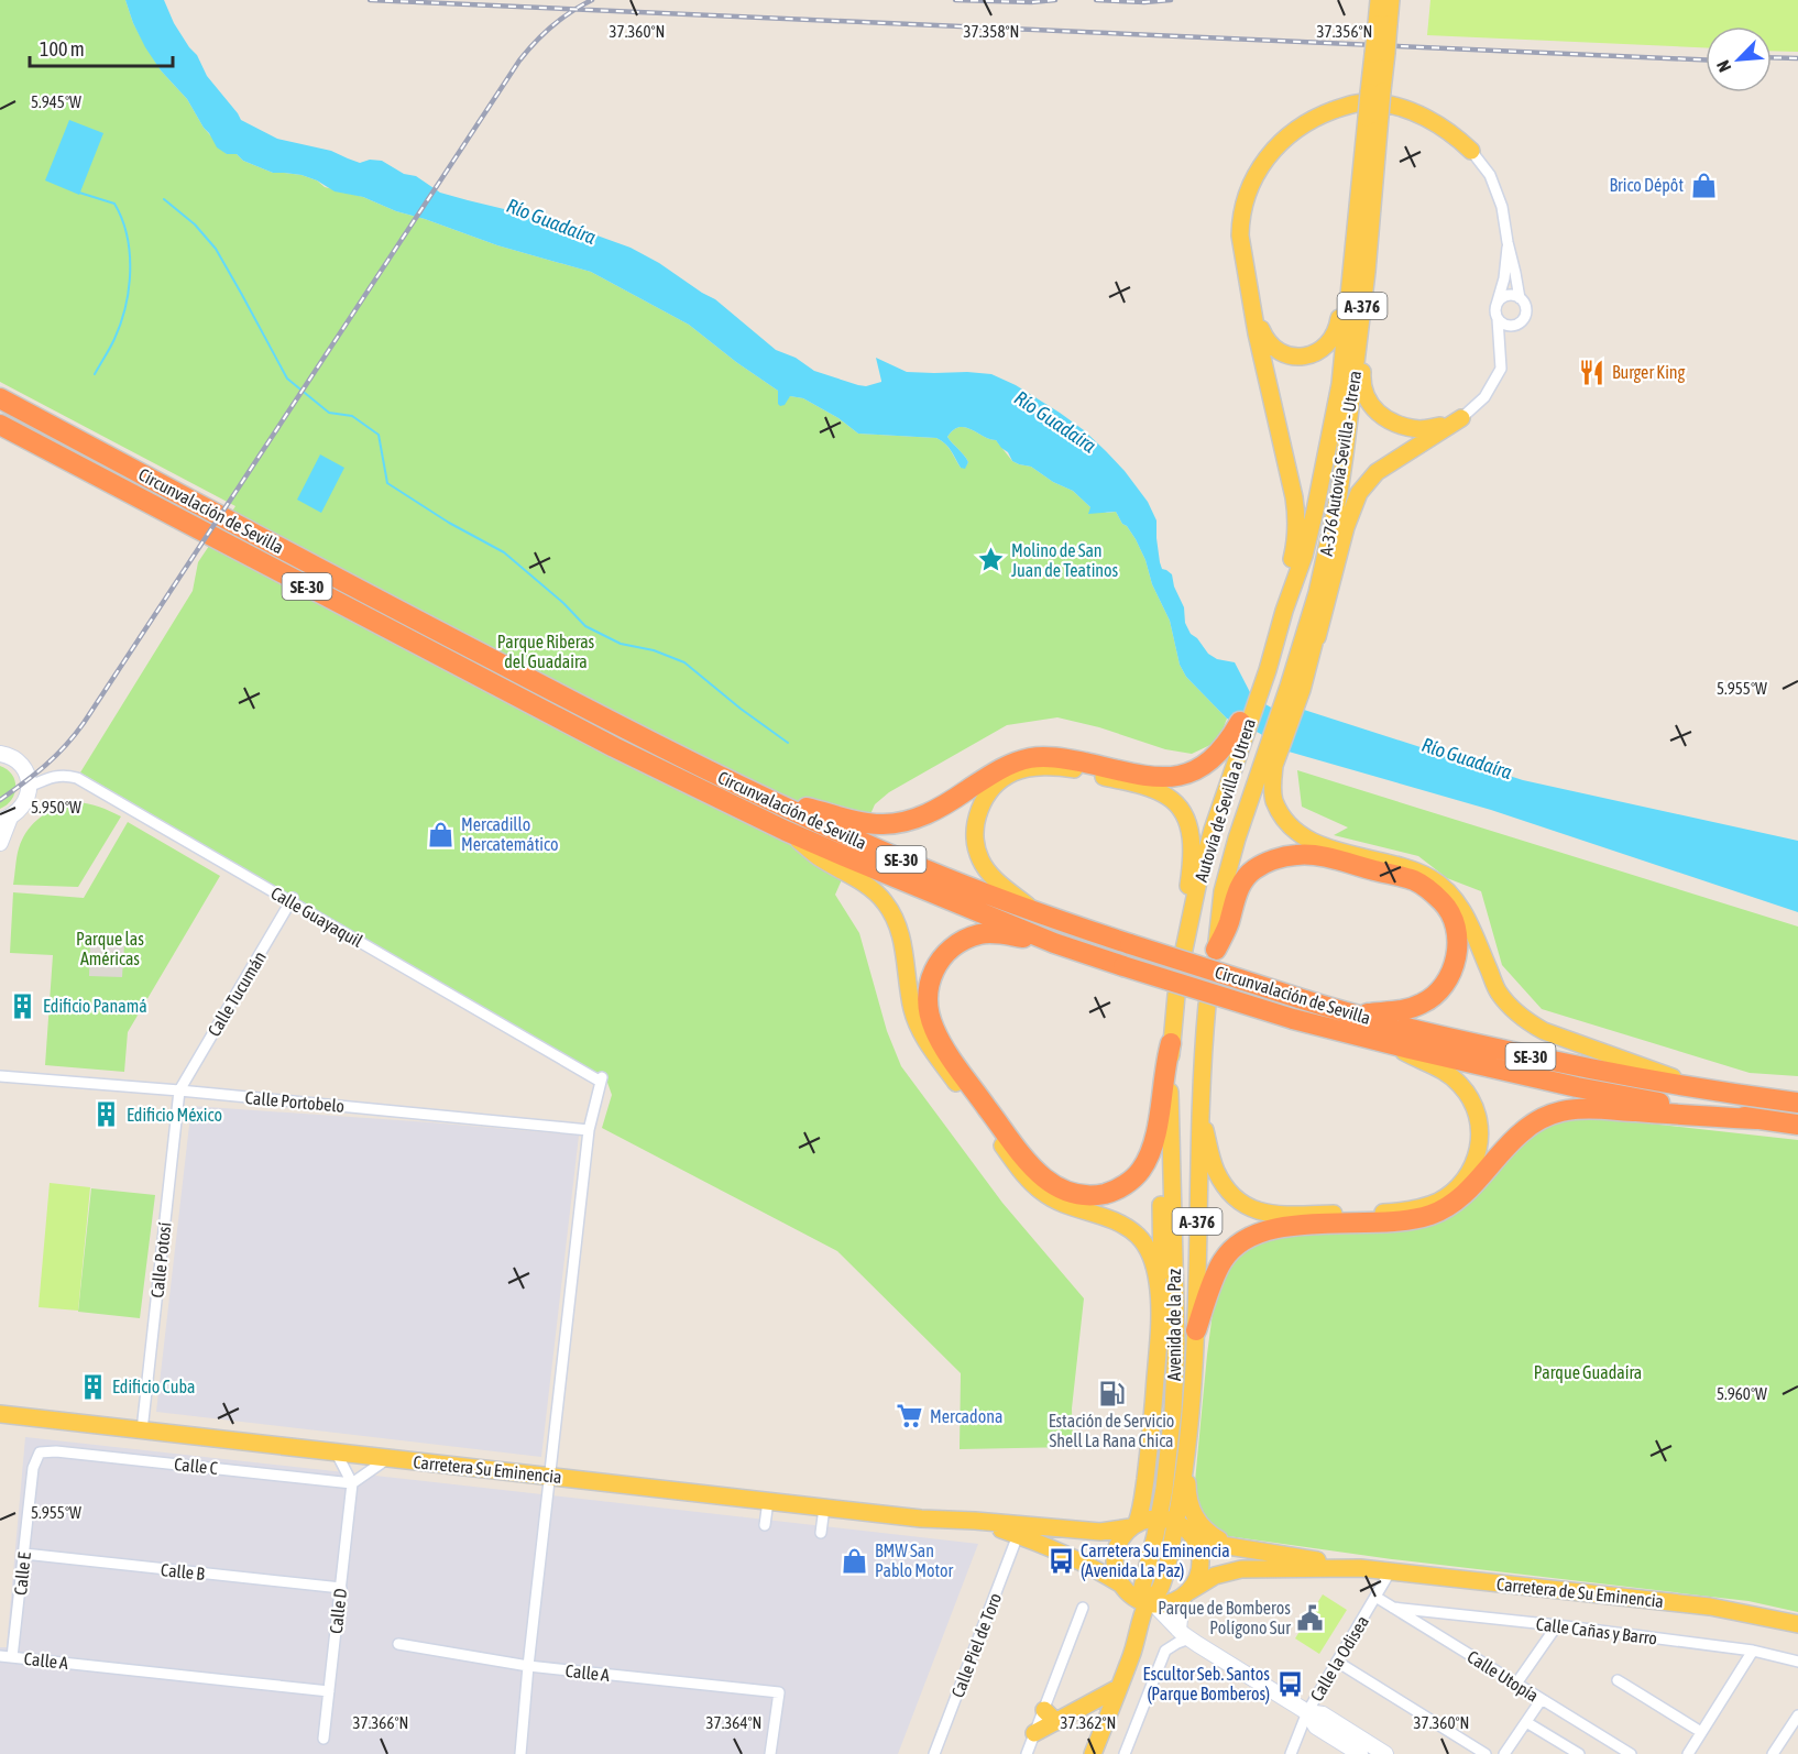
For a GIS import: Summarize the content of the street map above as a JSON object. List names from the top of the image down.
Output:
{
  "streets": {
    "highway": ["Circunvalación de Sevilla", "SE-30"],
    "main road": [
      "A-376",
      "A-376 Autovía Sevilla - Utrera",
      "Autovía de Sevilla a Utrera",
      "Avenida de la Paz",
      "Carretera Su Eminencia",
      "Carretera de Su Eminencia"
    ],
    "street": [
      "Calle Guayaquil",
      "Calle Tucumán",
      "Calle Portobelo",
      "Calle Potosí",
      "Calle C",
      "Calle B",
      "Calle E",
      "Calle D",
      "Calle Cañas y Barro",
      "Calle Piel de Toro",
      "Calle la Odisea",
      "Calle A",
      "Calle Utopía"
    ]
  },
  "crossings": [
    ["A-376", "Avenida de la Paz"],
    ["A-376 Autovía Sevilla - Utrera", "Autovía de Sevilla a Utrera"],
    ["Calle Guayaquil", "Calle Tucumán"],
    ["Calle Guayaquil", "Calle Portobelo"],
    ["Calle Tucumán", "Calle Portobelo"],
    ["Calle Tucumán", "Calle Potosí"],
    ["Calle Portobelo", "Calle Potosí"],
    ["Calle Potosí", "Carretera Su Eminencia"],
    ["Avenida de la Paz", "Carretera Su Eminencia"],
    ["Avenida de la Paz", "Carretera de Su Eminencia"],
    ["Calle C", "Calle E"],
    ["Calle C", "Calle D"],
    ["Carretera Su Eminencia", "Carretera de Su Eminencia"],
    ["Carretera Su Eminencia", "Calle Piel de Toro"],
    ["Calle B", "Calle E"],
    ["Calle B", "Calle D"],
    ["Calle E", "Calle A"],
    ["Carretera de Su Eminencia", "Calle la Odisea"],
    ["Calle D", "Calle A"],
    ["Calle Cañas y Barro", "Calle Utopía"],
    ["Calle la Odisea", "Calle Utopía"]
  ],
  "water": ["Río Guadaíra"],
  "parks": ["Parque Riberas del Guadaira", "Parque las Américas", "Parque Guadaíra"],
  "places": {
    "shop": ["Brico Dépôt", "Mercadillo Mercatemático", "BMW San Pablo Motor"],
    "restaurant": ["Burger King"],
    "place": ["Molino de San Juan de Teatinos"],
    "building": ["Edificio Panamá", "Edificio México", "Edificio Cuba"],
    "fuel station": ["Estación de Servicio Shell La Rana Chica"],
    "supermarket": ["Mercadona"],
    "bus stop": ["Carretera Su Eminencia (Avenida La Paz)", "Escultor Seb. Santos (Parque Bomberos)"],
    "public building": ["Parque de Bomberos Polígono Sur"]
  },
  "scale_bar": "100 m",
  "north": "bottom left",
  "coordinates": [
    "37.358°N",
    "37.356°N",
    "37.360°N",
    "5.945°W",
    "5.955°W",
    "5.950°W",
    "5.960°W",
    "37.366°N",
    "37.364°N",
    "37.362°N"
  ]
}
